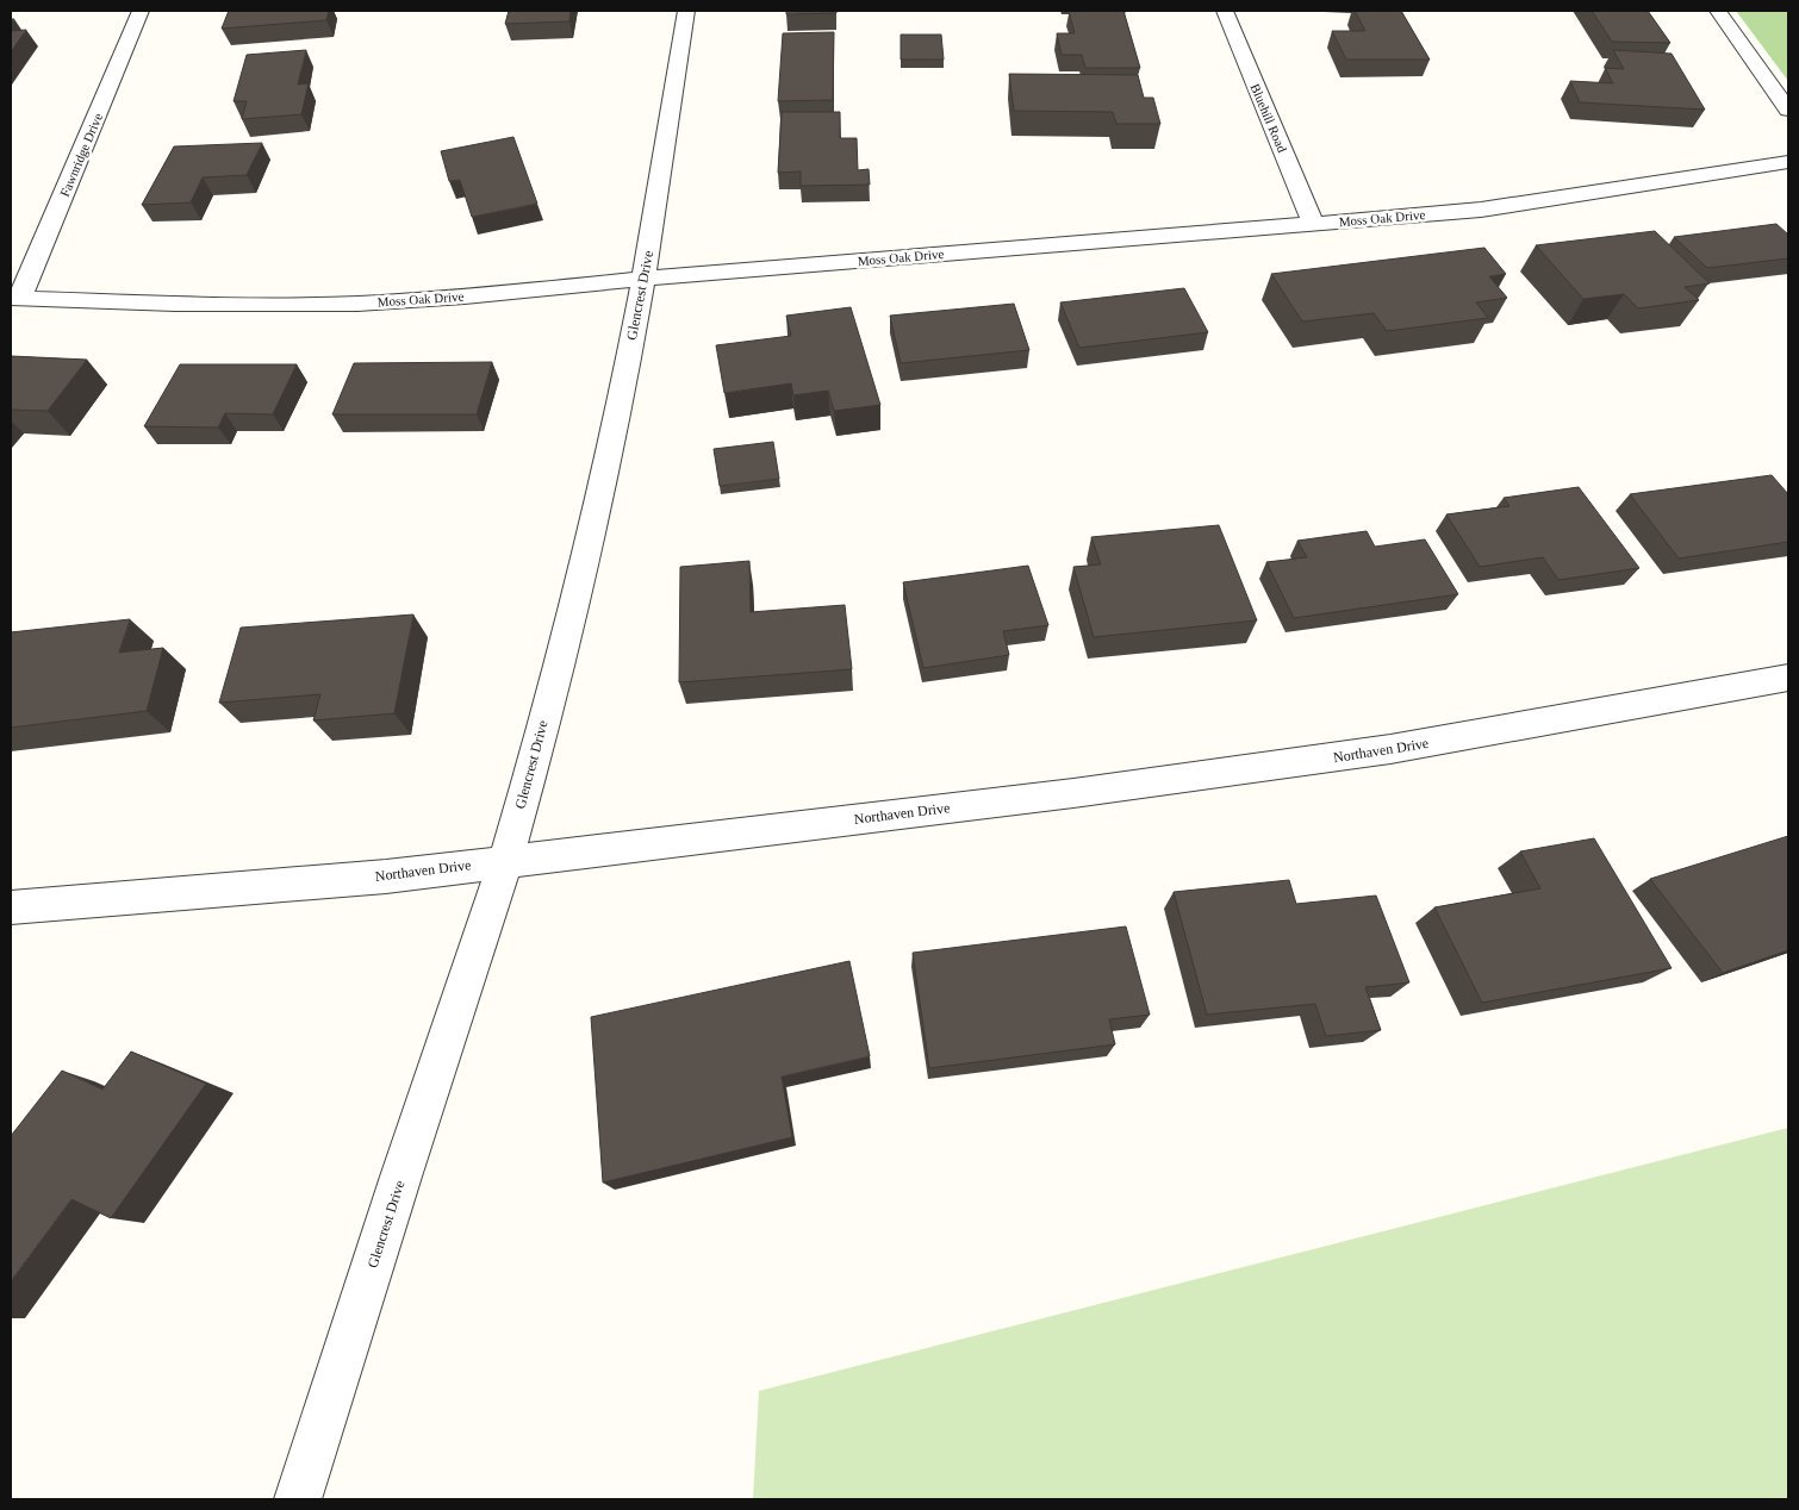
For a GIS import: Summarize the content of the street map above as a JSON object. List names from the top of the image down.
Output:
{
  "streets": {
    "street": [
      "Bluehill Road",
      "Fawnridge Drive",
      "Moss Oak Drive",
      "Glencrest Drive",
      "Northaven Drive"
    ]
  },
  "crossings": [
    ["Bluehill Road", "Moss Oak Drive"],
    ["Fawnridge Drive", "Moss Oak Drive"],
    ["Moss Oak Drive", "Glencrest Drive"],
    ["Glencrest Drive", "Northaven Drive"]
  ]
}
